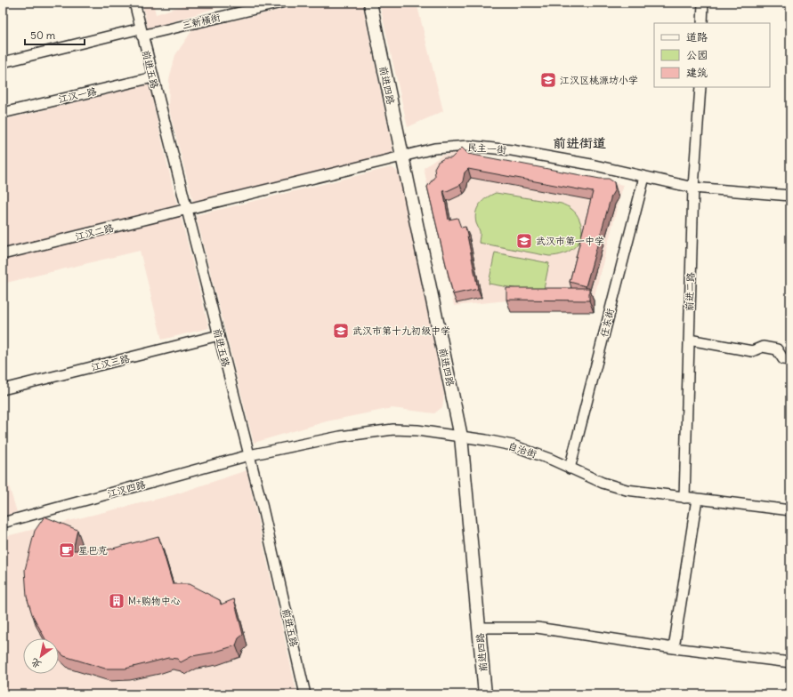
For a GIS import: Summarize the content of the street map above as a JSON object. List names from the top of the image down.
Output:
{
  "streets": {
    "main road": ["前进四路"],
    "street": [
      "三新横街",
      "前进五路",
      "江汉一路",
      "民主一街",
      "江汉二路",
      "前进二路",
      "任东街",
      "江汉三路",
      "自治街",
      "江汉四路"
    ]
  },
  "crossings": [
    ["三新横街", "前进五路"],
    ["前进五路", "江汉一路"],
    ["前进五路", "民主一街"],
    ["前进五路", "江汉二路"],
    ["前进五路", "江汉三路"],
    ["前进五路", "自治街"],
    ["前进五路", "江汉四路"],
    ["前进四路", "民主一街"],
    ["前进四路", "自治街"],
    ["民主一街", "江汉二路"],
    ["民主一街", "前进二路"],
    ["民主一街", "任东街"],
    ["前进二路", "自治街"],
    ["任东街", "自治街"],
    ["自治街", "江汉四路"]
  ],
  "districts": ["前进街道"],
  "places": {
    "school or university": ["江汉区桃源坊小学", "武汉市第一中学", "武汉市第十九初级中学"],
    "cafe": ["星巴克"],
    "building": ["M+购物中心"]
  },
  "legend": ["道路", "公园", "建筑"],
  "scale_bar": "50 m",
  "north": "bottom left"
}
